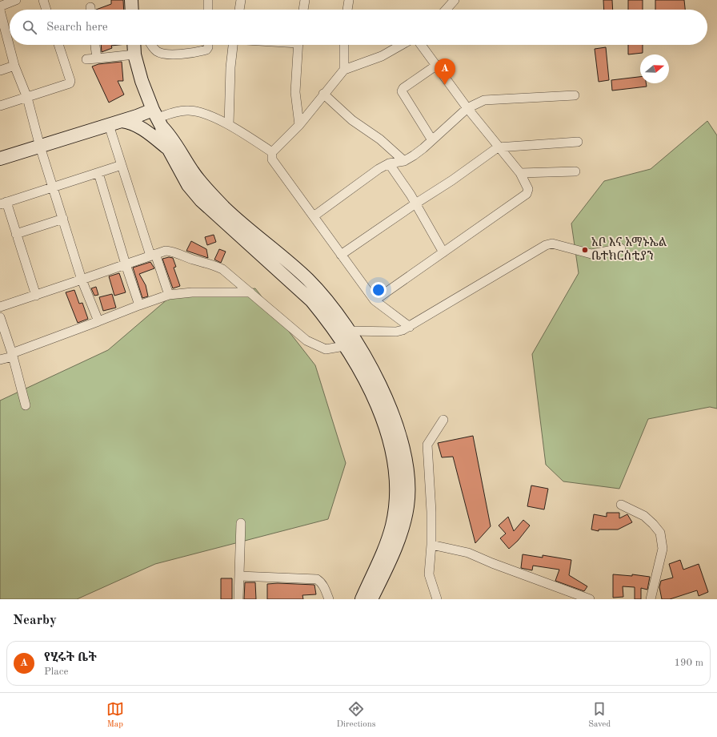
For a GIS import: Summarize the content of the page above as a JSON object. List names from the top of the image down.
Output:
{
  "places": ["አቦ እና አማኑኤል ቤተክርስቲያን"],
  "north": "right",
  "page": {
    "search": "Search here",
    "pins": "A",
    "heading": "Nearby",
    "list": [
      {
        "mark": "A",
        "name": "የሂሩት ቤት",
        "note": "Place",
        "value": "190 m"
      }
    ],
    "nav": ["Map", "Directions", "Saved"]
  }
}
